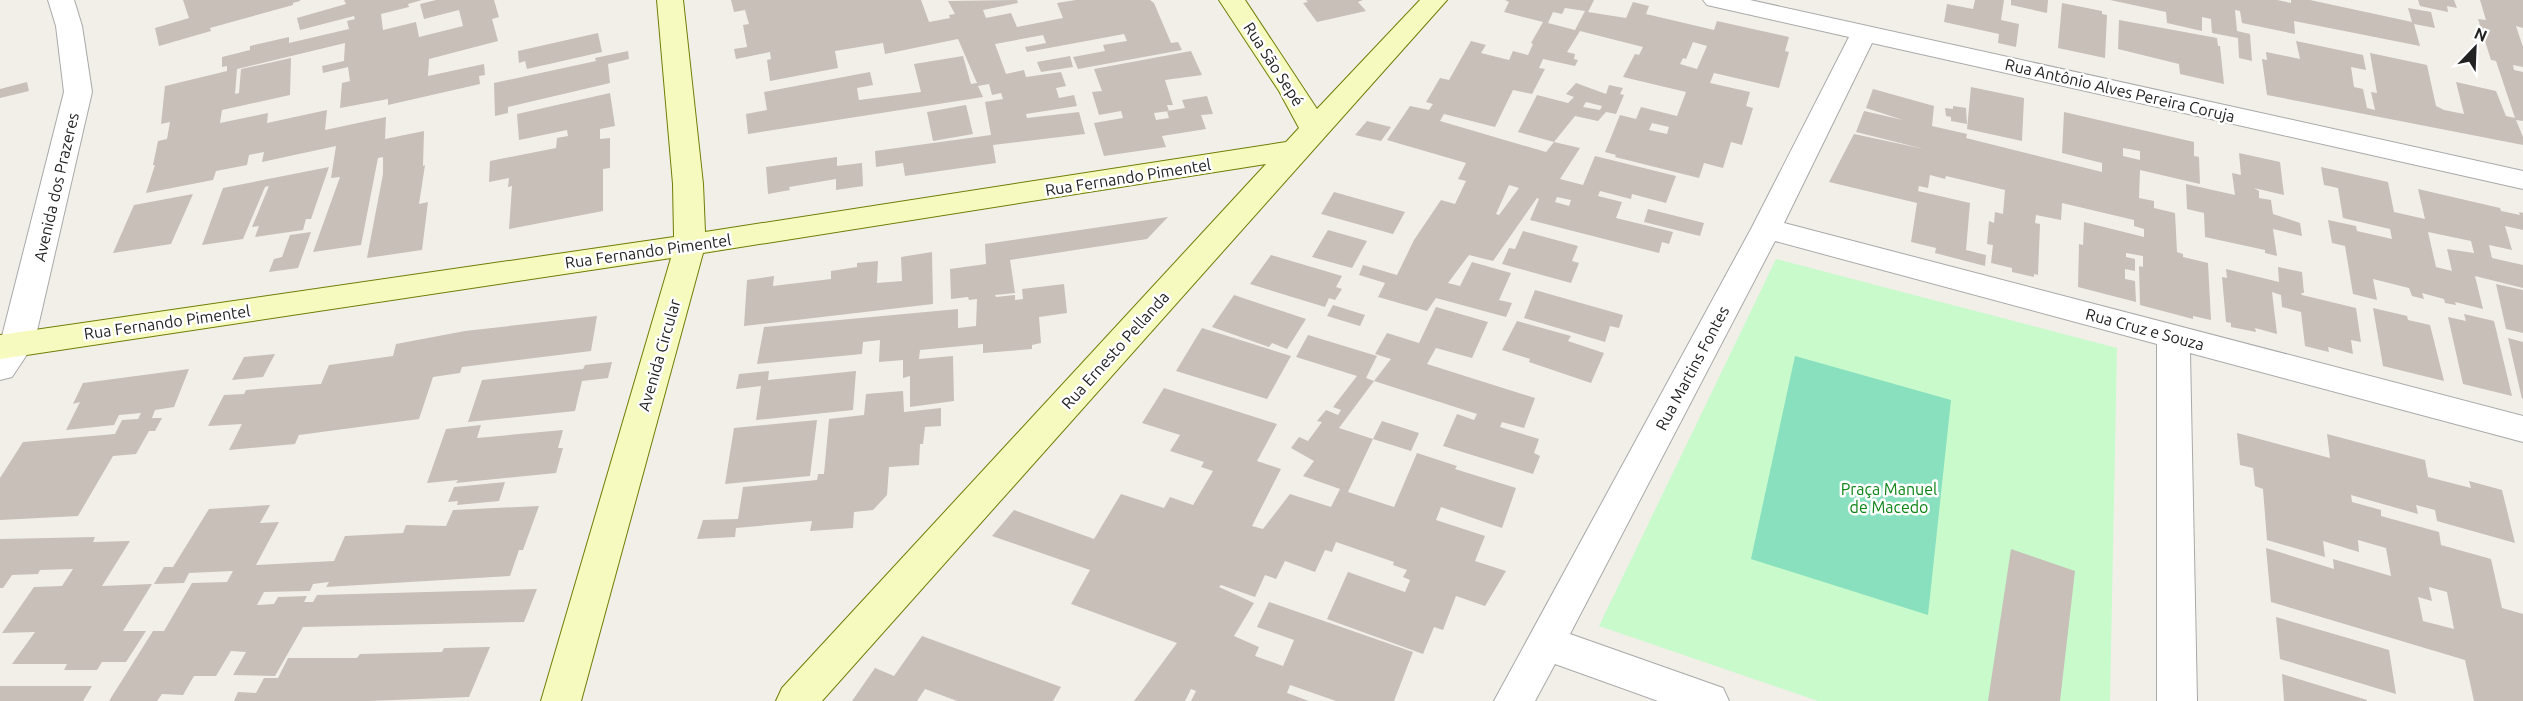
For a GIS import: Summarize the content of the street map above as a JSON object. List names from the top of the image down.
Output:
{
  "streets": {
    "street": [
      "Rua São Sepé",
      "Rua Antônio Alves Pereira Coruja",
      "Rua Fernando Pimentel",
      "Avenida dos Prazeres",
      "Rua Cruz e Souza",
      "Rua Ernesto Pellanda",
      "Avenida Circular",
      "Rua Martins Fontes"
    ]
  },
  "crossings": [
    ["Rua São Sepé", "Rua Fernando Pimentel"],
    ["Rua São Sepé", "Rua Ernesto Pellanda"],
    ["Rua Antônio Alves Pereira Coruja", "Rua Martins Fontes"],
    ["Rua Fernando Pimentel", "Avenida dos Prazeres"],
    ["Rua Fernando Pimentel", "Rua Ernesto Pellanda"],
    ["Rua Fernando Pimentel", "Avenida Circular"],
    ["Rua Cruz e Souza", "Rua Martins Fontes"]
  ],
  "parks": ["Praça Manuel de Macedo"],
  "north": "top right"
}
